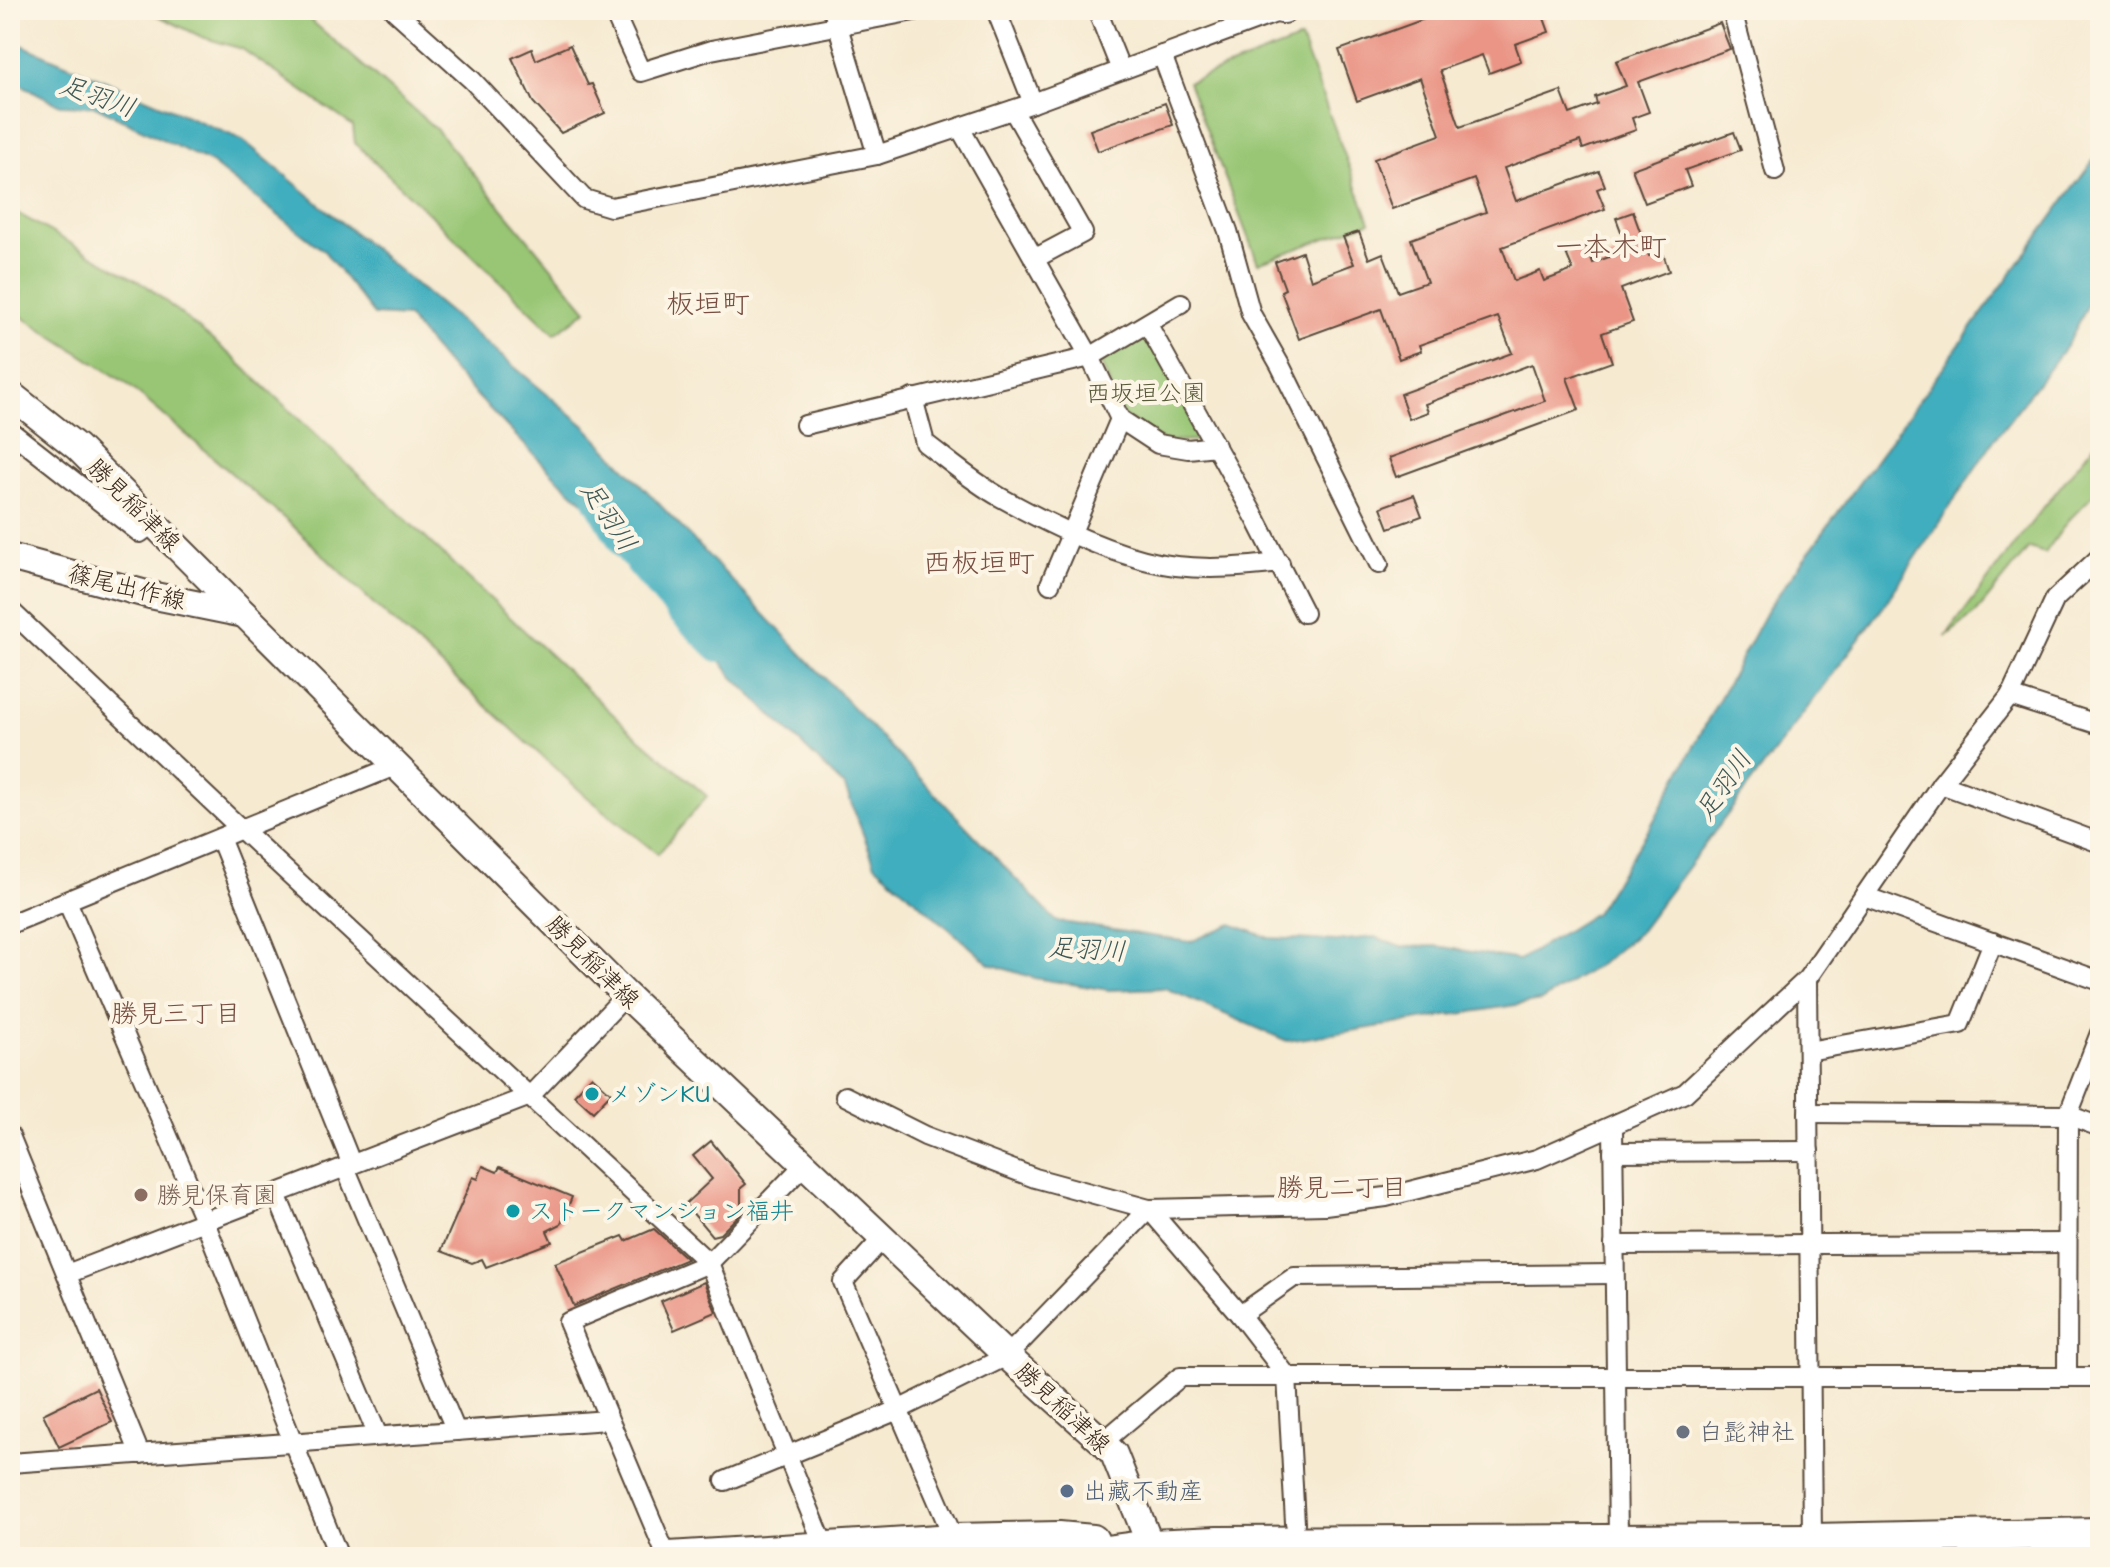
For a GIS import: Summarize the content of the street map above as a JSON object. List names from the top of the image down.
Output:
{
  "streets": {
    "main road": ["勝見稲津線", "篠尾出作線"]
  },
  "crossings": [
    ["勝見稲津線", "篠尾出作線"]
  ],
  "districts": [
    "一本木町",
    "板垣町",
    "西板垣町",
    "勝見三丁目",
    "勝見二丁目"
  ],
  "water": ["足羽川"],
  "parks": ["西坂垣公園"],
  "places": [
    "メゾンKU",
    "勝見保育園",
    "ストークマンション福井",
    "白髭神社",
    "出藏不動産"
  ]
}
